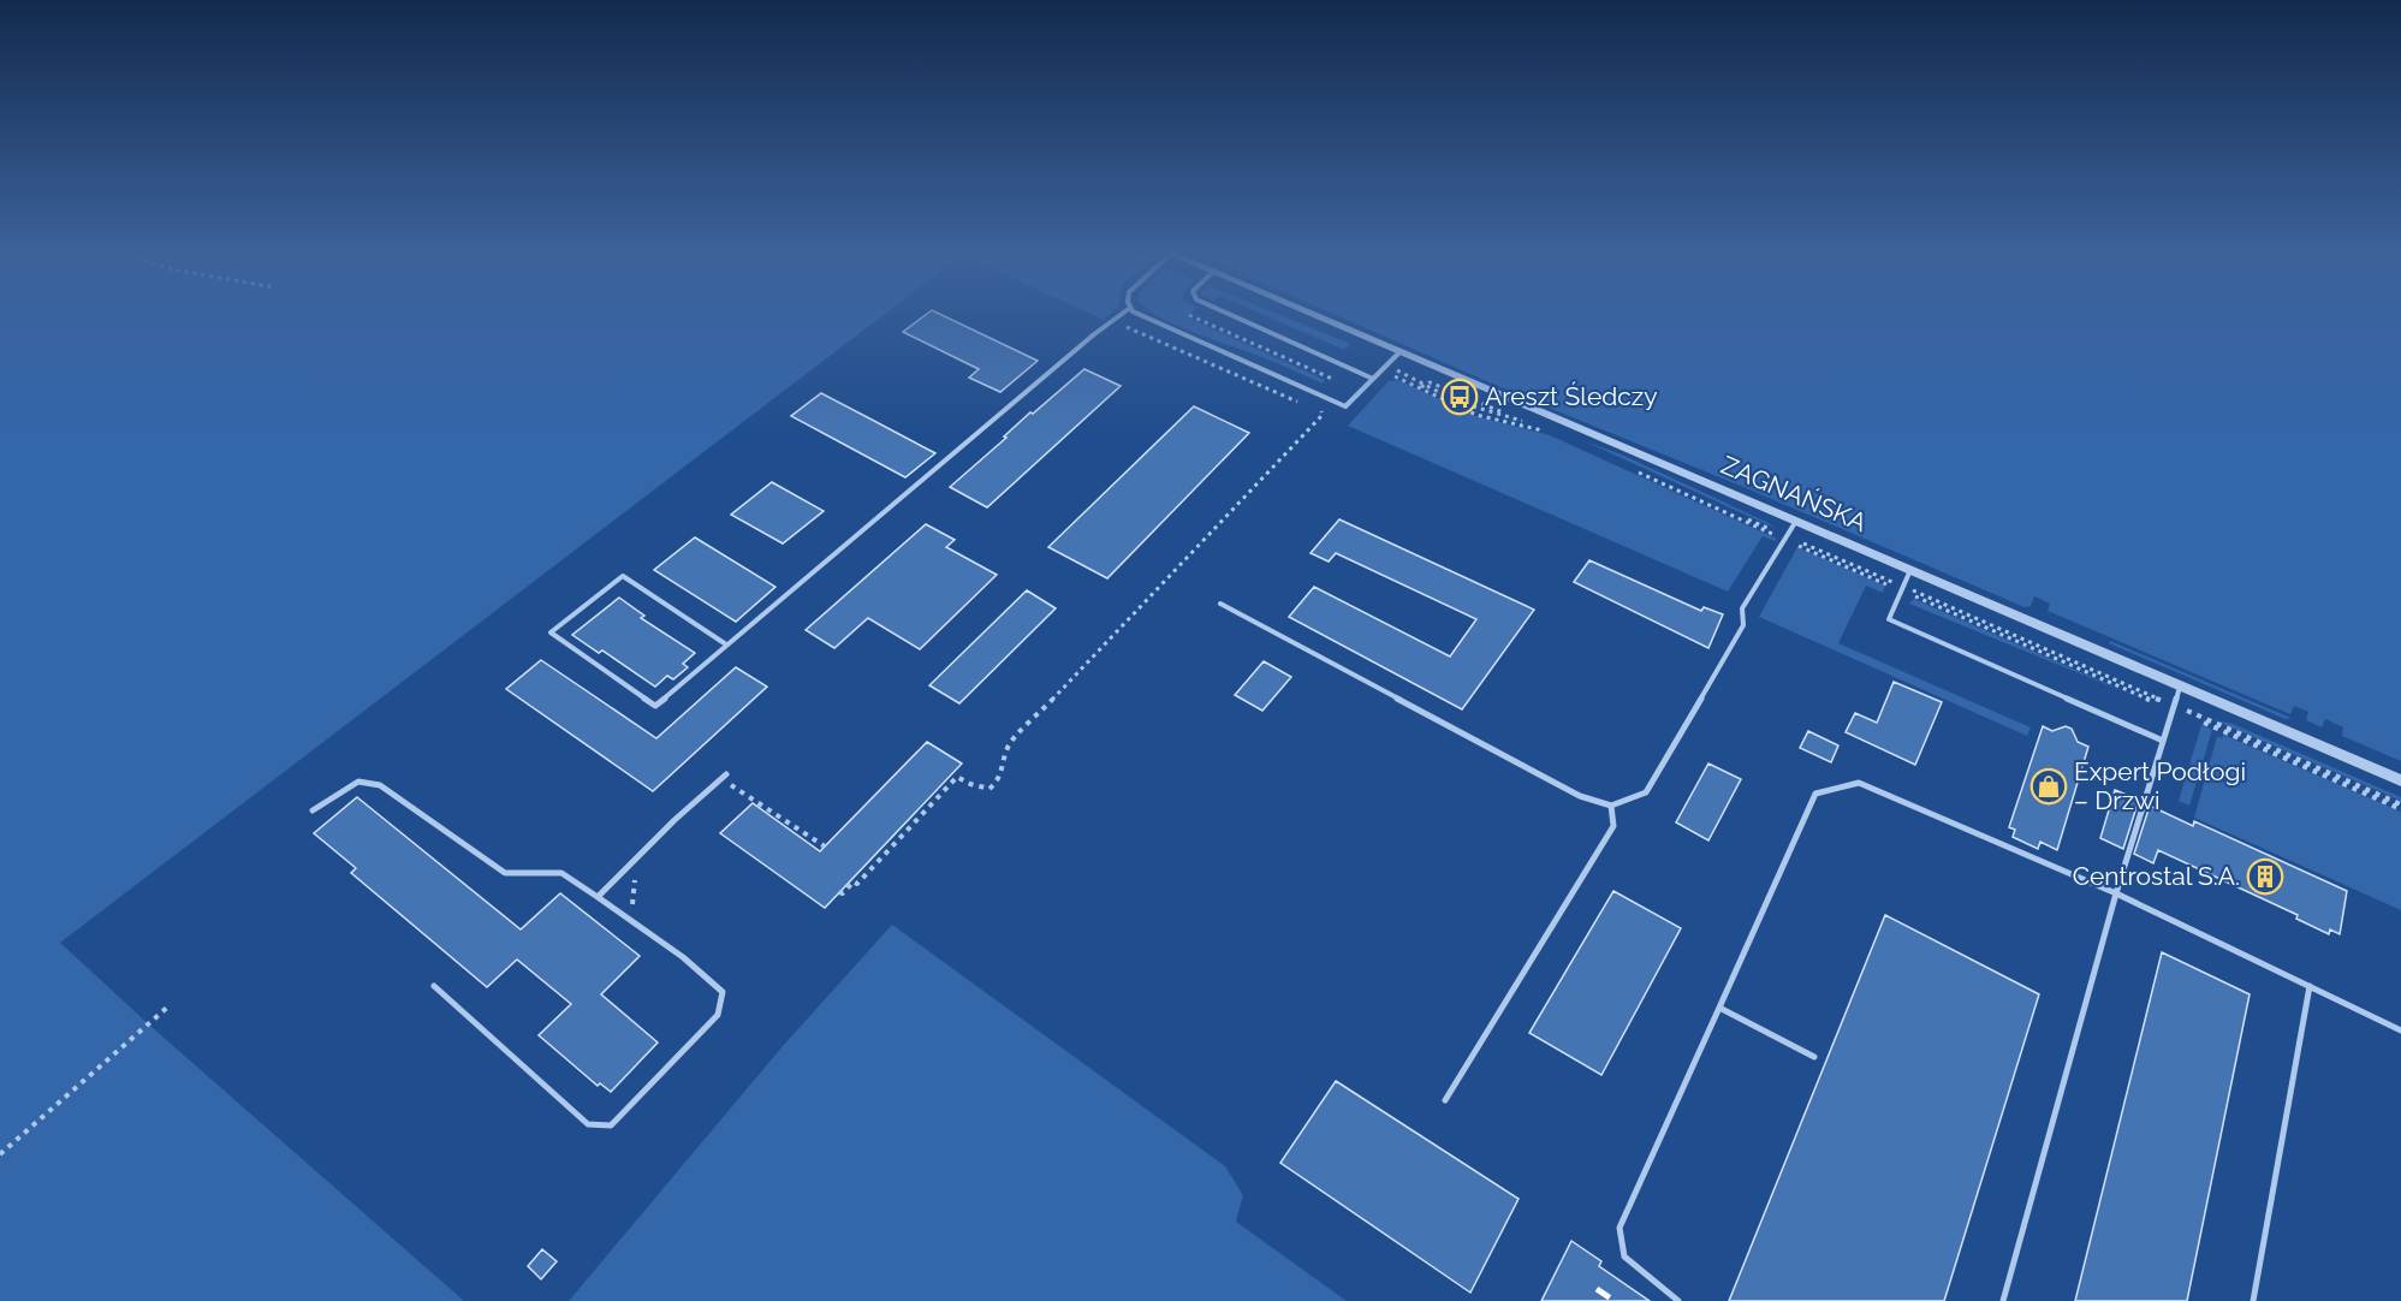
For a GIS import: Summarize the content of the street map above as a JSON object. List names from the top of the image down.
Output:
{
  "streets": {
    "street": ["ZAGNAŃSKA"]
  },
  "places": {
    "bus stop": ["Areszt Śledczy"],
    "shop": ["Expert Podłogi – Drzwi"],
    "building": ["Centrostal S.A."]
  }
}
